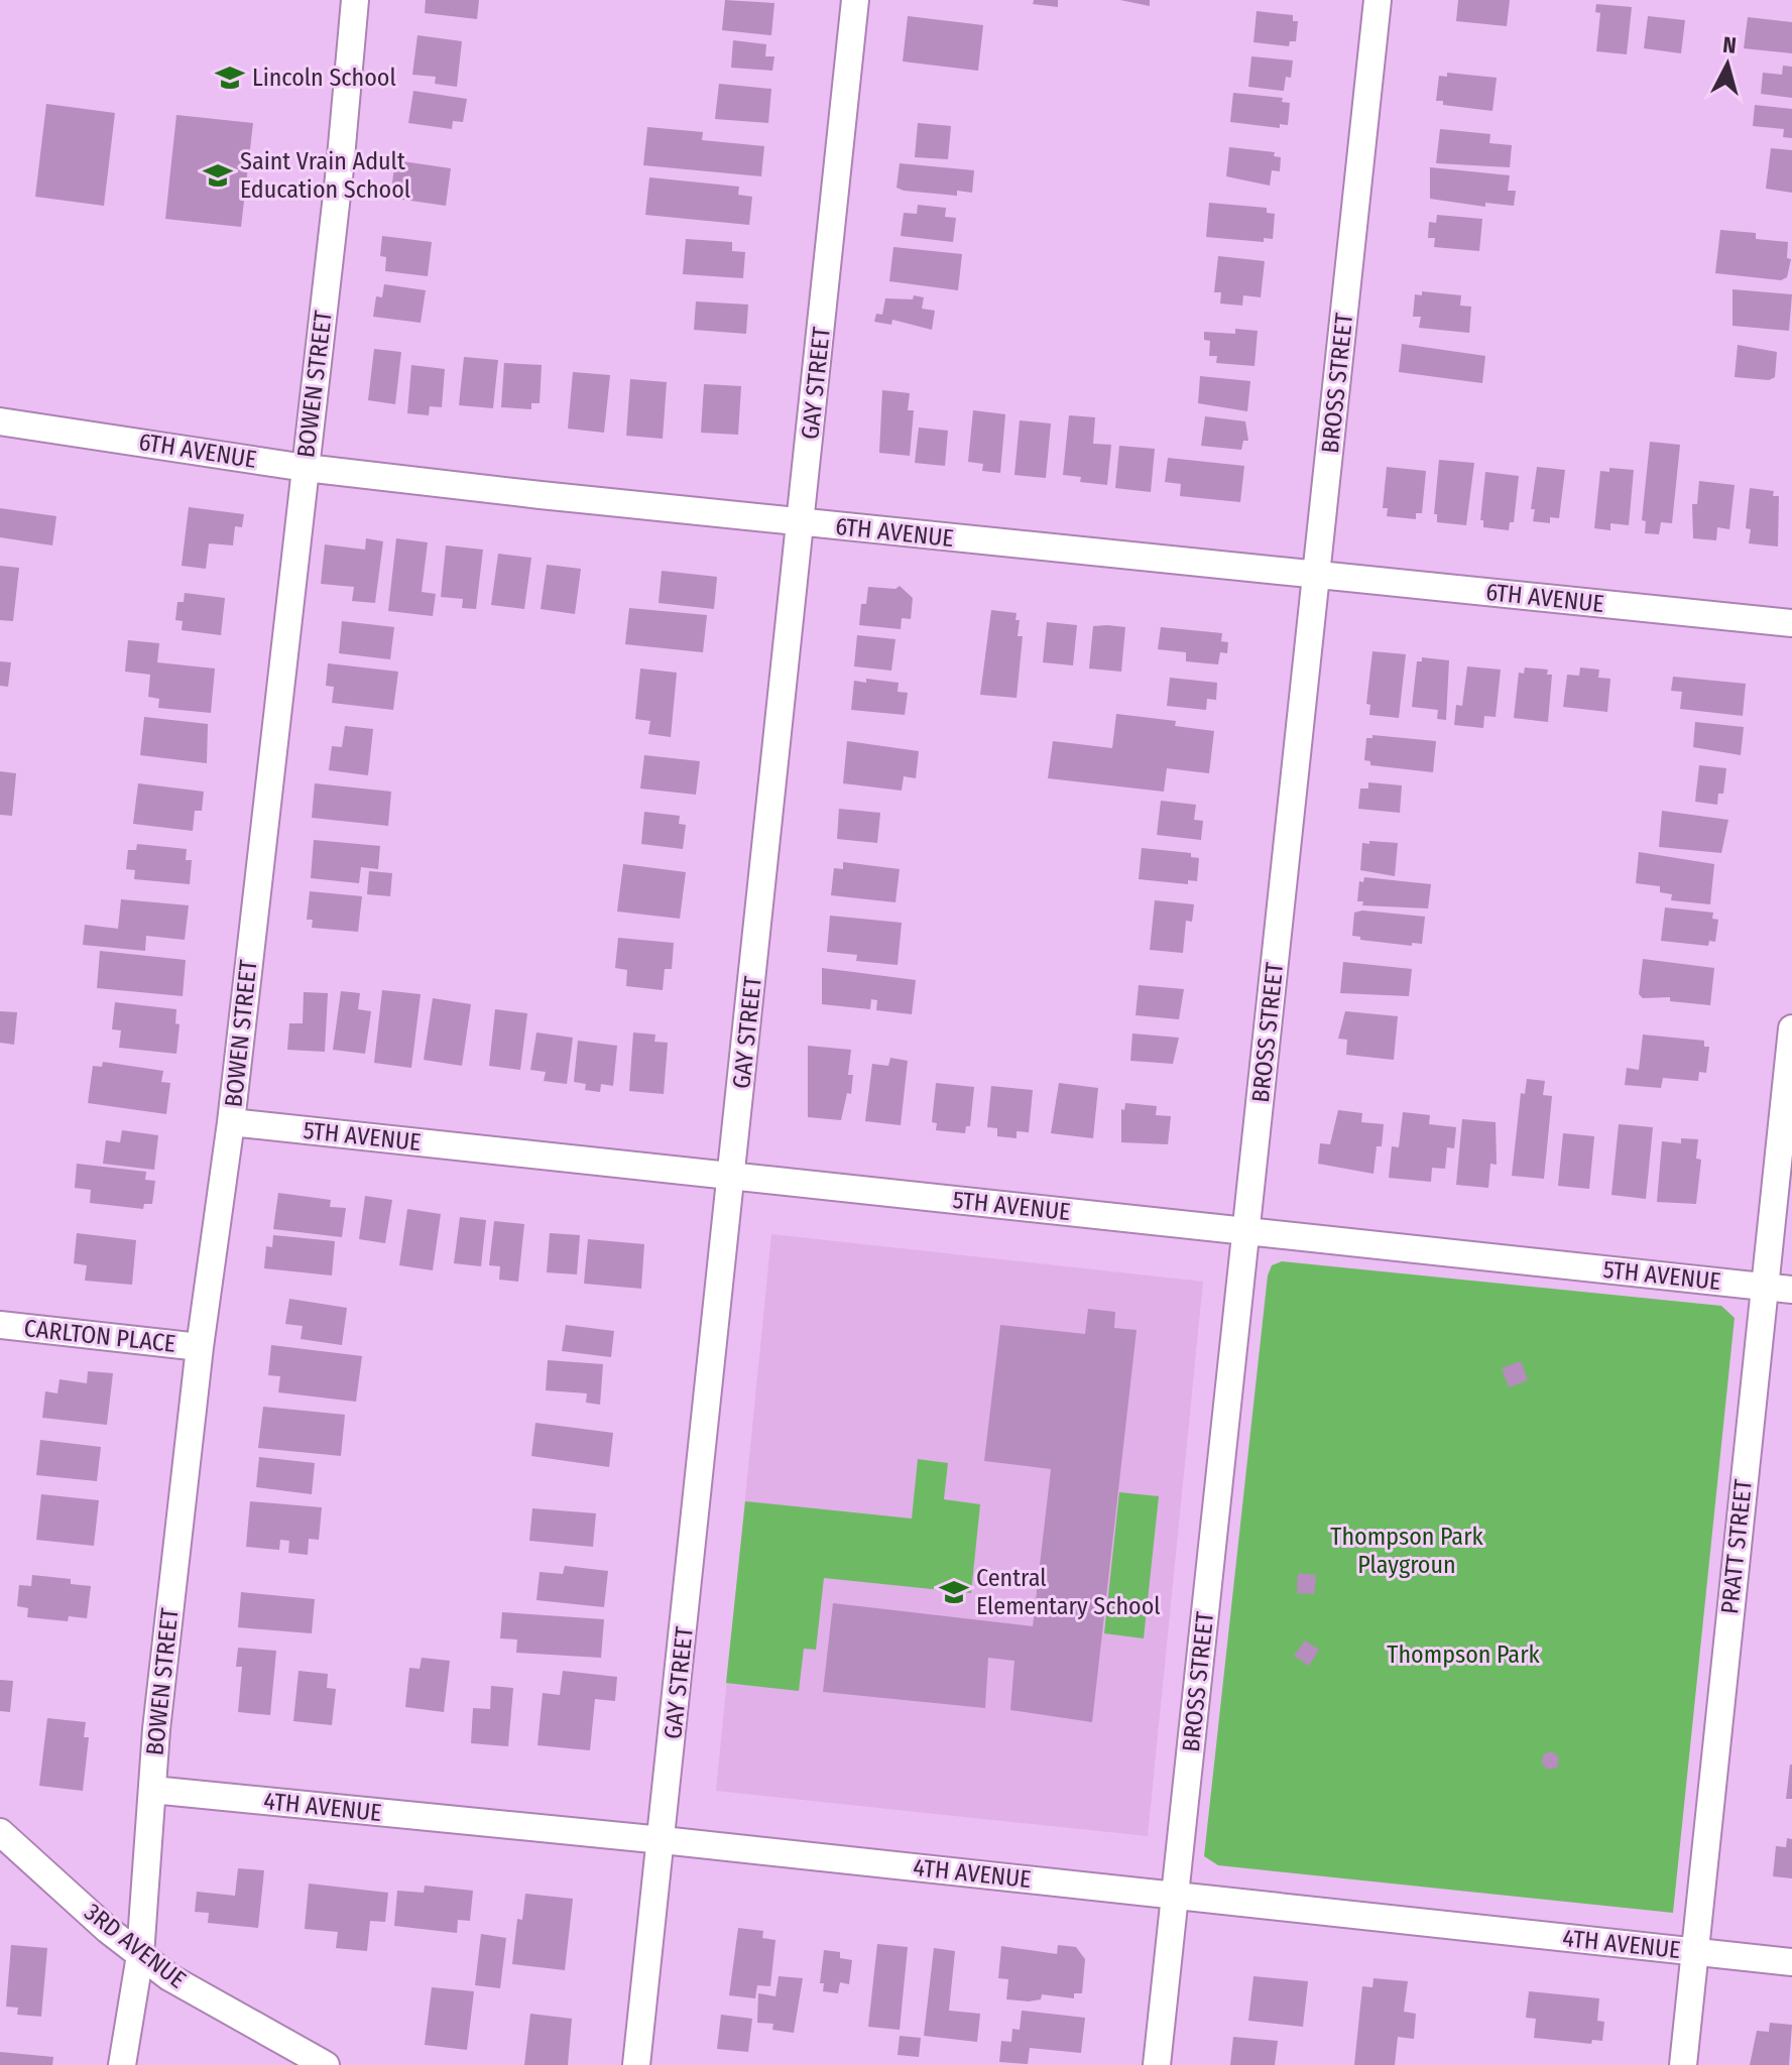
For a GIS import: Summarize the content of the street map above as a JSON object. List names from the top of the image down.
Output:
{
  "streets": {
    "street": [
      "GAY STREET",
      "BROSS STREET",
      "BOWEN STREET",
      "6TH AVENUE",
      "5TH AVENUE",
      "CARLTON PLACE",
      "PRATT STREET",
      "4TH AVENUE",
      "3RD AVENUE"
    ]
  },
  "crossings": [
    ["GAY STREET", "6TH AVENUE"],
    ["GAY STREET", "5TH AVENUE"],
    ["GAY STREET", "4TH AVENUE"],
    ["BROSS STREET", "6TH AVENUE"],
    ["BROSS STREET", "5TH AVENUE"],
    ["BROSS STREET", "4TH AVENUE"],
    ["BOWEN STREET", "6TH AVENUE"],
    ["BOWEN STREET", "5TH AVENUE"],
    ["BOWEN STREET", "CARLTON PLACE"],
    ["BOWEN STREET", "4TH AVENUE"],
    ["BOWEN STREET", "3RD AVENUE"],
    ["5TH AVENUE", "PRATT STREET"],
    ["PRATT STREET", "4TH AVENUE"]
  ],
  "parks": ["Thompson Park Playgroun", "Thompson Park"],
  "places": {
    "school or university": ["Lincoln School", "Saint Vrain Adult Education School", "Central Elementary School"]
  },
  "north": "top"
}
